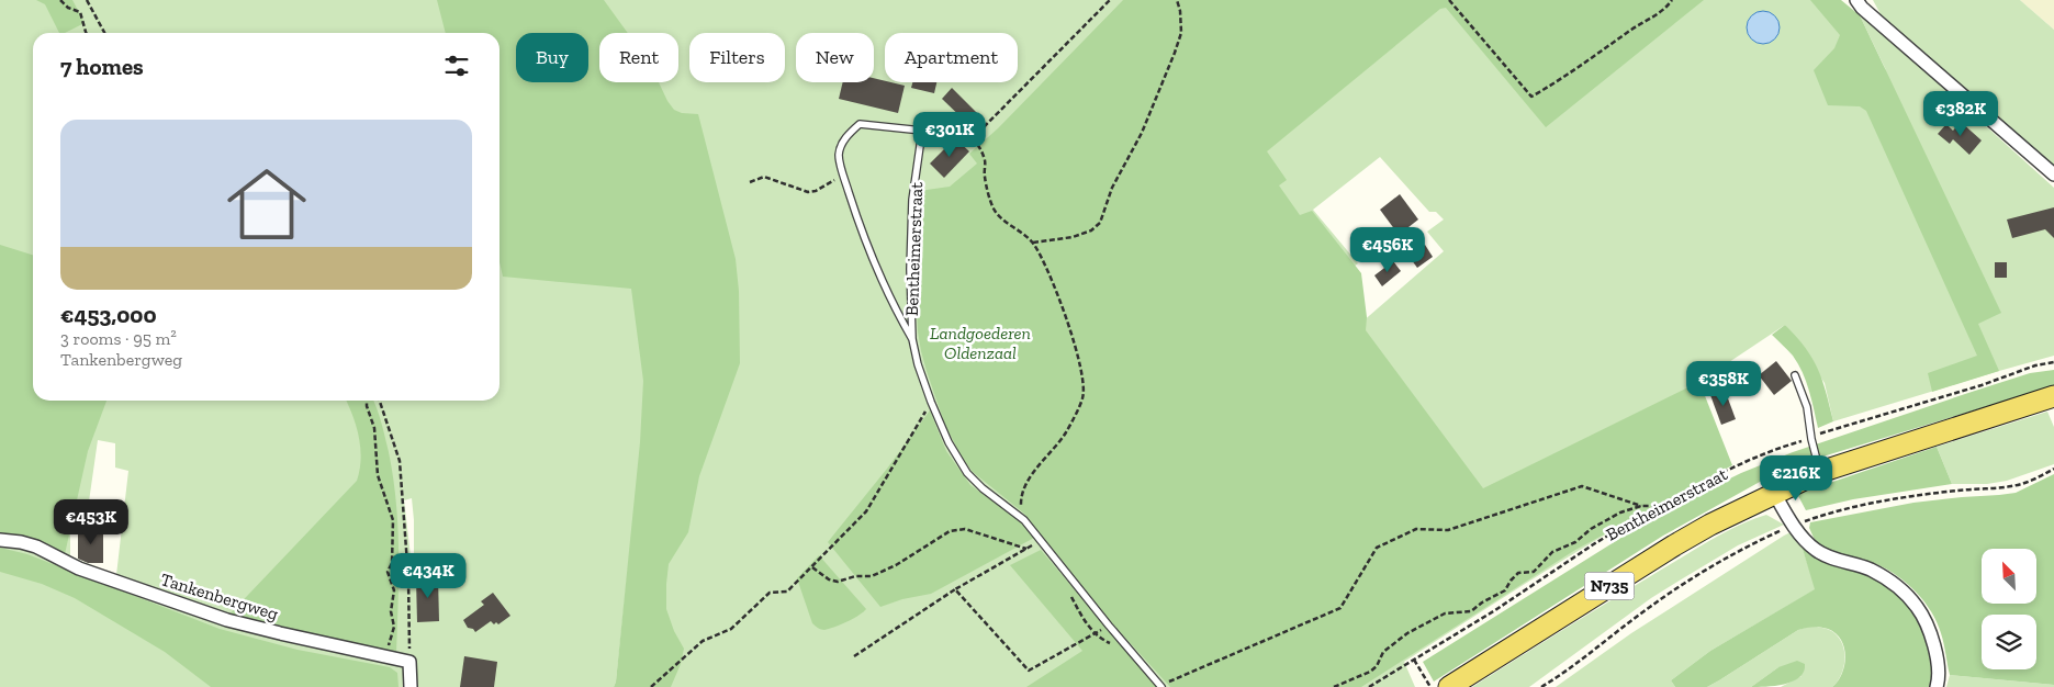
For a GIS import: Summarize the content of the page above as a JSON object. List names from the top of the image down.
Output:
{
  "streets": {
    "main road": ["N735"],
    "street": ["Tankenbergweg"],
    "lane": ["Bentheimerstraat"]
  },
  "parks": ["Landgoederen Oldenzaal"],
  "north": "top left",
  "page": {
    "chip": [
      "Buy",
      "Rent",
      "Filters",
      "New",
      "Apartment"
    ],
    "heading": "7 homes",
    "price": [
      "€382K",
      "€301K",
      "€456K",
      "€358K",
      "€216K",
      "€453K",
      "€434K"
    ],
    "list": [
      {
        "name": "€453,000",
        "note": "3 rooms · 95 m² · Tankenbergweg"
      }
    ]
  }
}
